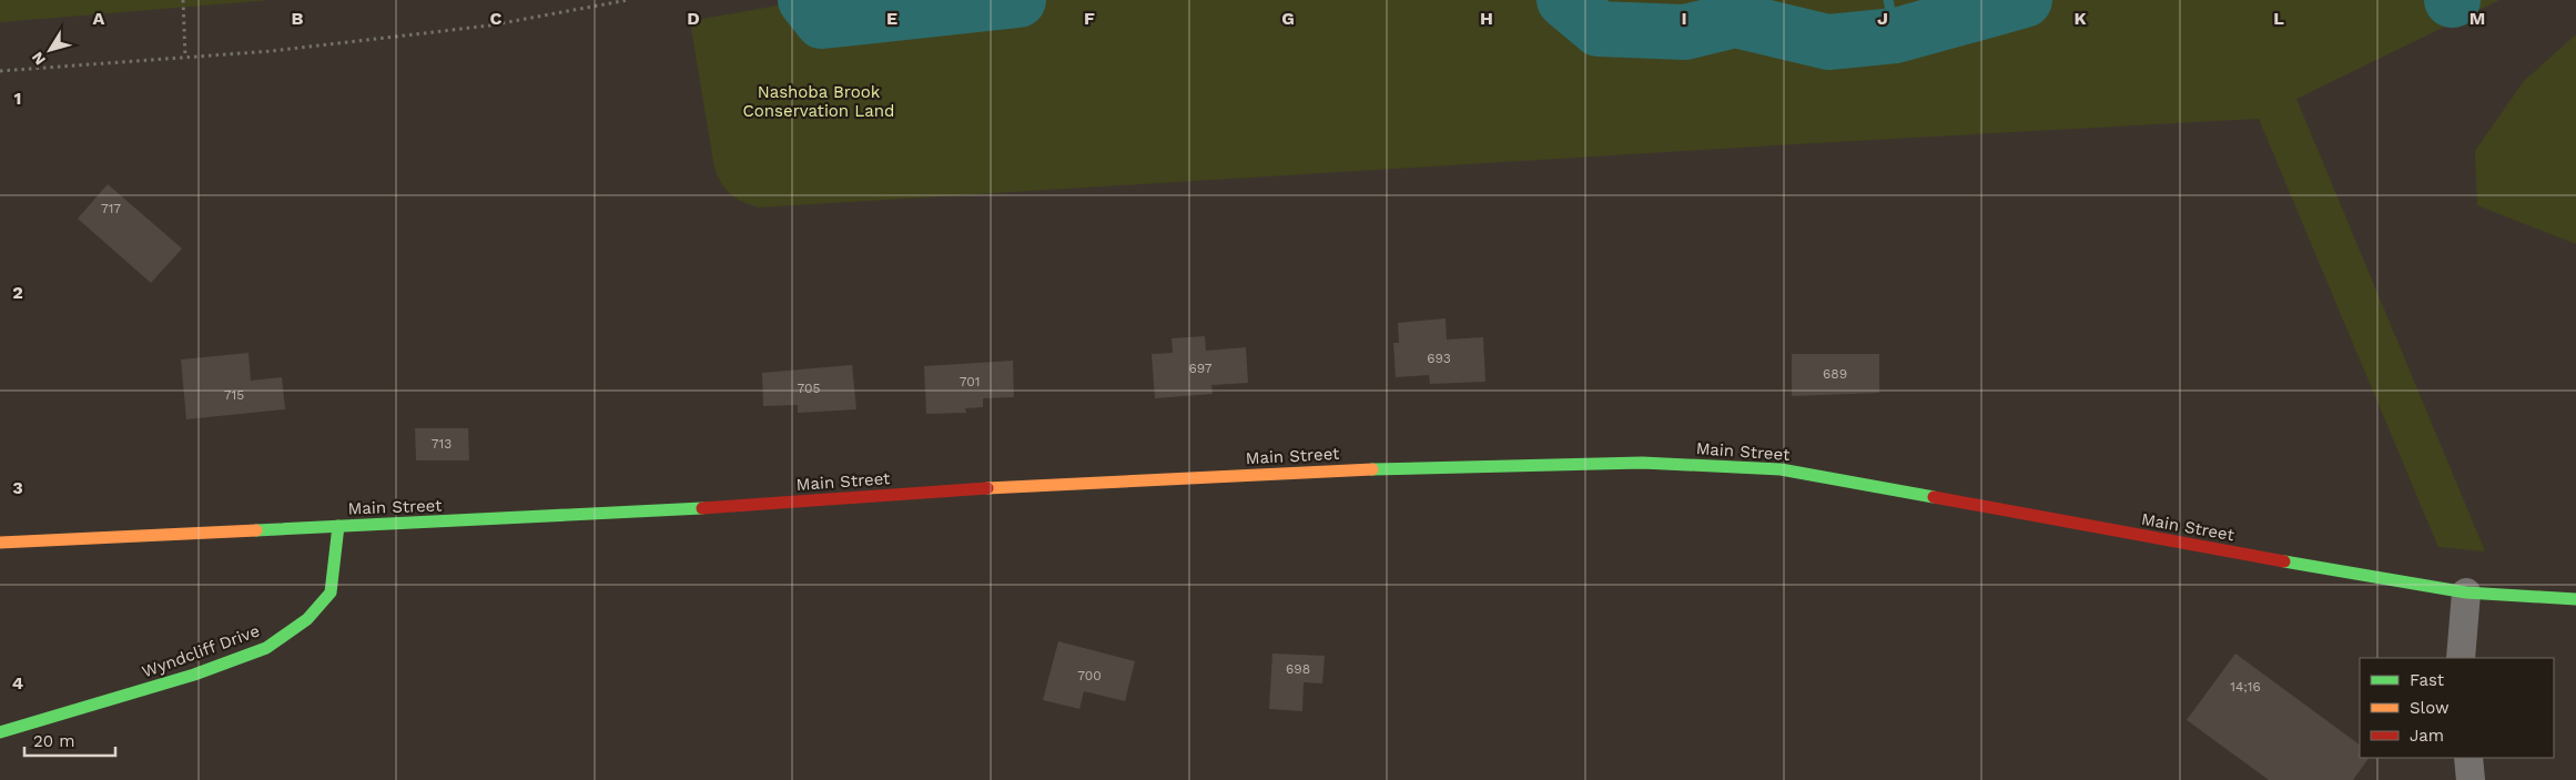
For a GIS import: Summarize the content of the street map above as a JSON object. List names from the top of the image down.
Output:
{
  "streets": {
    "main road": ["Main Street", "Wyndcliff Drive"]
  },
  "crossings": [
    ["Main Street", "Wyndcliff Drive"]
  ],
  "parks": ["Nashoba Brook Conservation Land"],
  "house_numbers": [
    "717",
    "693",
    "697",
    "689",
    "701",
    "705",
    "715",
    "713",
    "698",
    "700",
    "14;16"
  ],
  "legend": ["Fast", "Slow", "Jam"],
  "scale_bar": "20 m",
  "north": "bottom left",
  "grid": {
    "columns": [
      "A",
      "B",
      "C",
      "D",
      "E",
      "F",
      "G",
      "H",
      "I",
      "J",
      "K",
      "L",
      "M"
    ],
    "rows": [
      "1",
      "2",
      "3",
      "4"
    ]
  }
}
